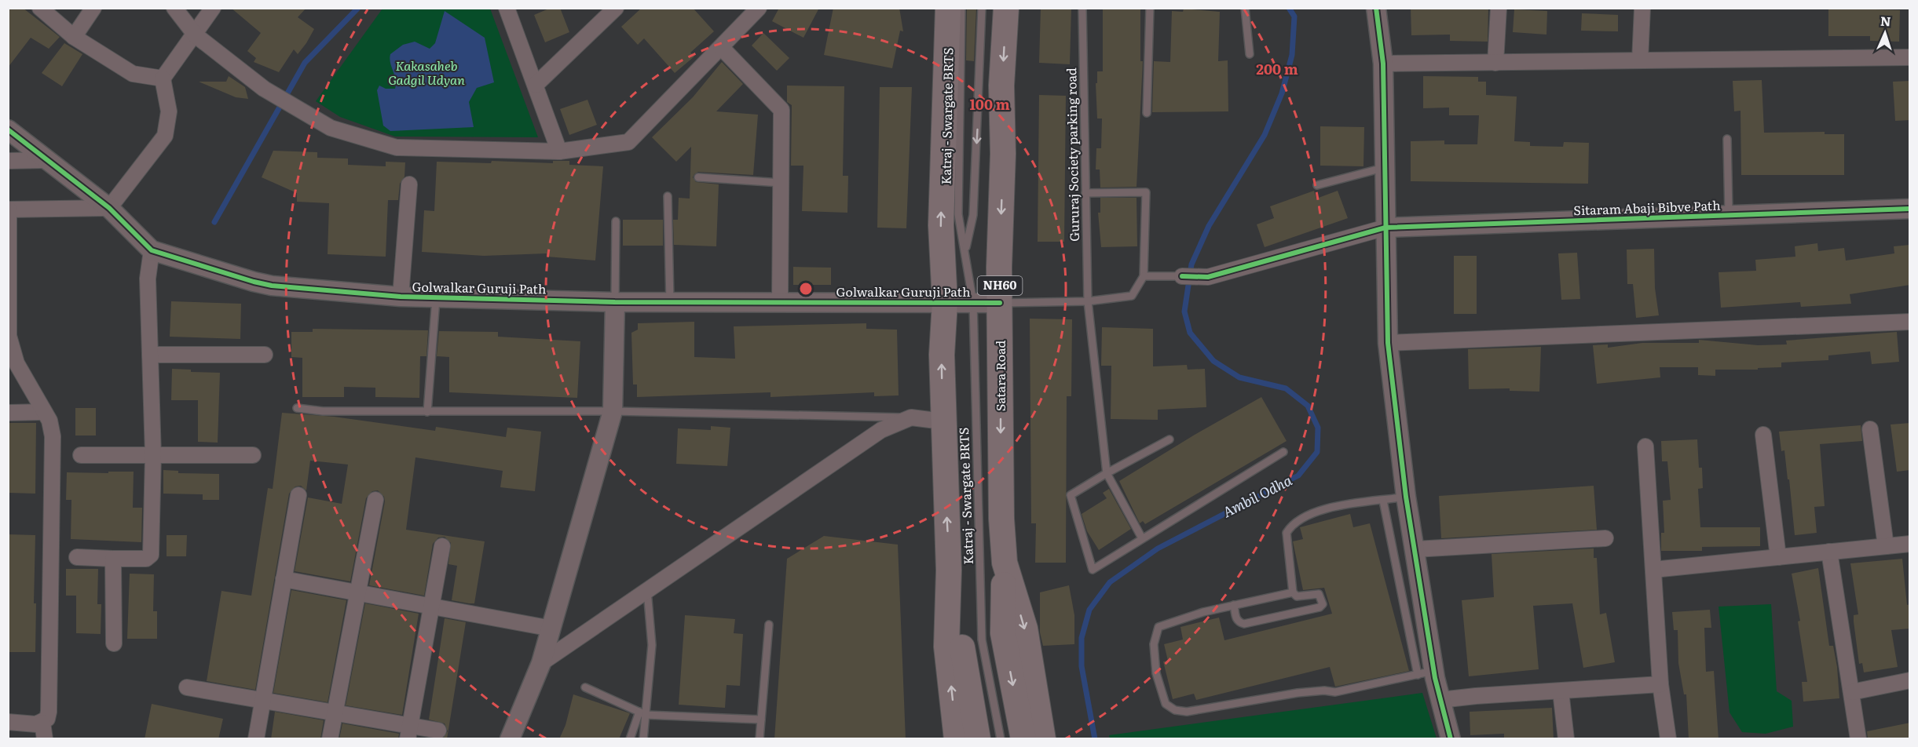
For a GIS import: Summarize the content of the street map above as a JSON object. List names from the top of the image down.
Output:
{
  "streets": {
    "highway": ["NH60", "Satara Road"],
    "street": ["Sitaram Abaji Bibve Path", "Golwalkar Guruji Path"],
    "lane": ["Katraj - Swargate BRTS", "Gururaj Society parking road"]
  },
  "crossings": [
    ["Katraj - Swargate BRTS", "Golwalkar Guruji Path"],
    ["Golwalkar Guruji Path", "Satara Road"]
  ],
  "water": ["Ambil Odha"],
  "parks": ["Kakasaheb Gadgil Udyan"],
  "north": "top",
  "rings": ["200 m", "100 m"]
}
